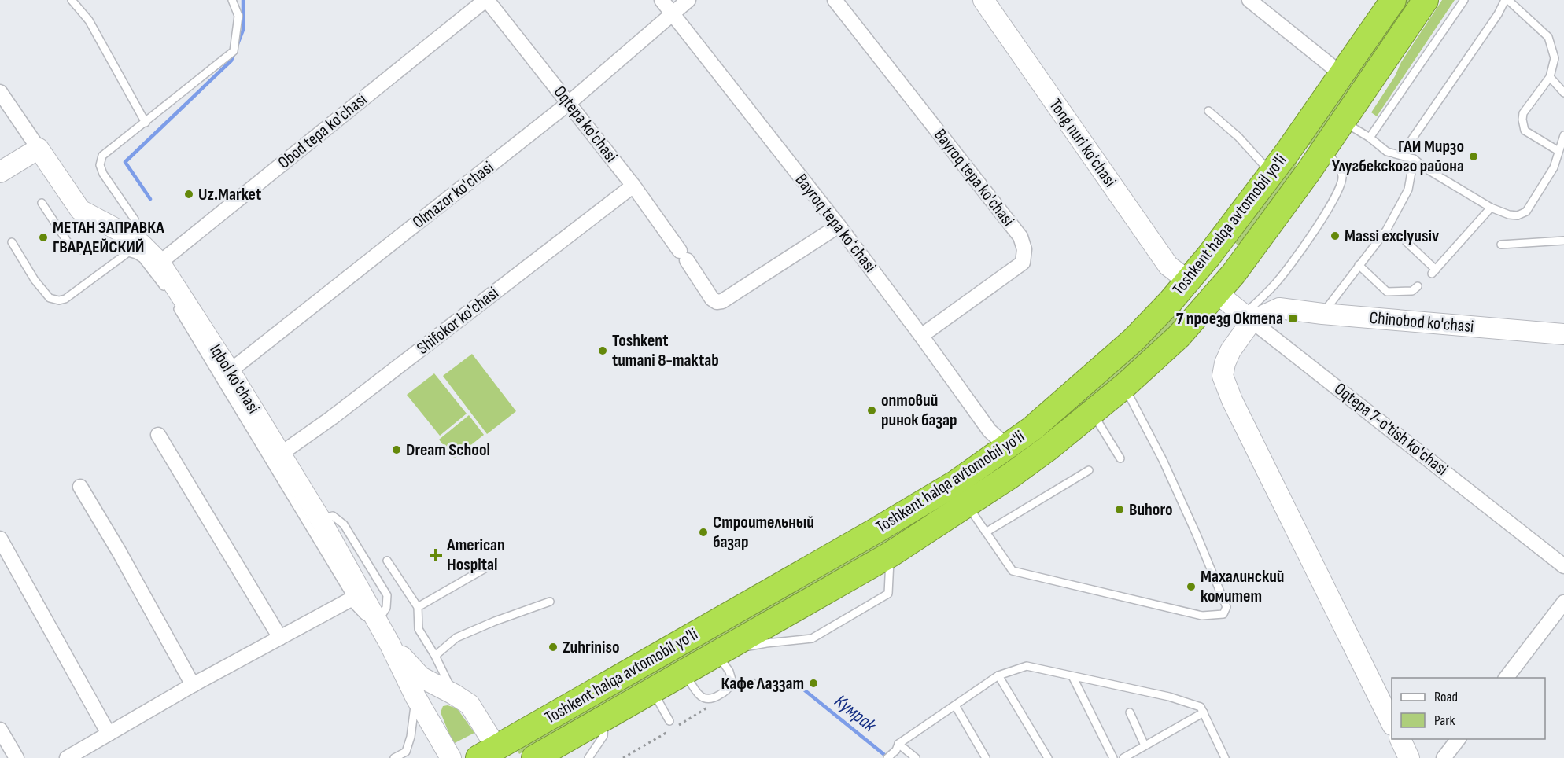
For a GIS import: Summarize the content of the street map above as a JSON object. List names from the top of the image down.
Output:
{
  "streets": {
    "highway": ["Toshkent halqa avtomobil yo'li"],
    "street": [
      "Oqtepa ko'chasi",
      "Obod tepa ko'chasi",
      "Tong nuri ko'chasi",
      "Bayroq tepa ko'chasi",
      "Olmazor ko'chasi",
      "Bayroq tepa koʻchasi",
      "Shifokor ko'chasi",
      "Chinobod ko'chasi",
      "Iqbol ko'chasi",
      "Oqtepa 7-o'tish ko'chasi"
    ]
  },
  "crossings": [
    ["Oqtepa ko'chasi", "Obod tepa ko'chasi"],
    ["Oqtepa ko'chasi", "Olmazor ko'chasi"],
    ["Oqtepa ko'chasi", "Bayroq tepa koʻchasi"],
    ["Oqtepa ko'chasi", "Shifokor ko'chasi"],
    ["Obod tepa ko'chasi", "Iqbol ko'chasi"],
    ["Tong nuri ko'chasi", "Toshkent halqa avtomobil yo'li"],
    ["Bayroq tepa ko'chasi", "Bayroq tepa koʻchasi"],
    ["Olmazor ko'chasi", "Bayroq tepa koʻchasi"],
    ["Olmazor ko'chasi", "Iqbol ko'chasi"],
    ["Bayroq tepa koʻchasi", "Toshkent halqa avtomobil yo'li"],
    ["Toshkent halqa avtomobil yo'li", "Iqbol ko'chasi"],
    ["Toshkent halqa avtomobil yo'li", "Oqtepa 7-o'tish ko'chasi"],
    ["Shifokor ko'chasi", "Iqbol ko'chasi"],
    ["Chinobod ko'chasi", "Oqtepa 7-o'tish ko'chasi"]
  ],
  "water": ["Кумрак"],
  "places": {
    "other": [
      "ГАИ Мирзо Улугбекского района",
      "Uz.Market",
      "Massi exclyusiv",
      "МЕТАН ЗАПРАВКА ГВАРДЕЙСКИЙ",
      "Toshkent tumani 8-maktab",
      "оптовий ринок базар",
      "Dream School",
      "Buhoro",
      "Строительный базар",
      "Махалинский комитет",
      "Zuhriniso",
      "Кафе Лаззат"
    ],
    "transit": ["7 проезд Октепа"],
    "health": ["American Hospital"]
  },
  "legend": ["Road", "Park"]
}
